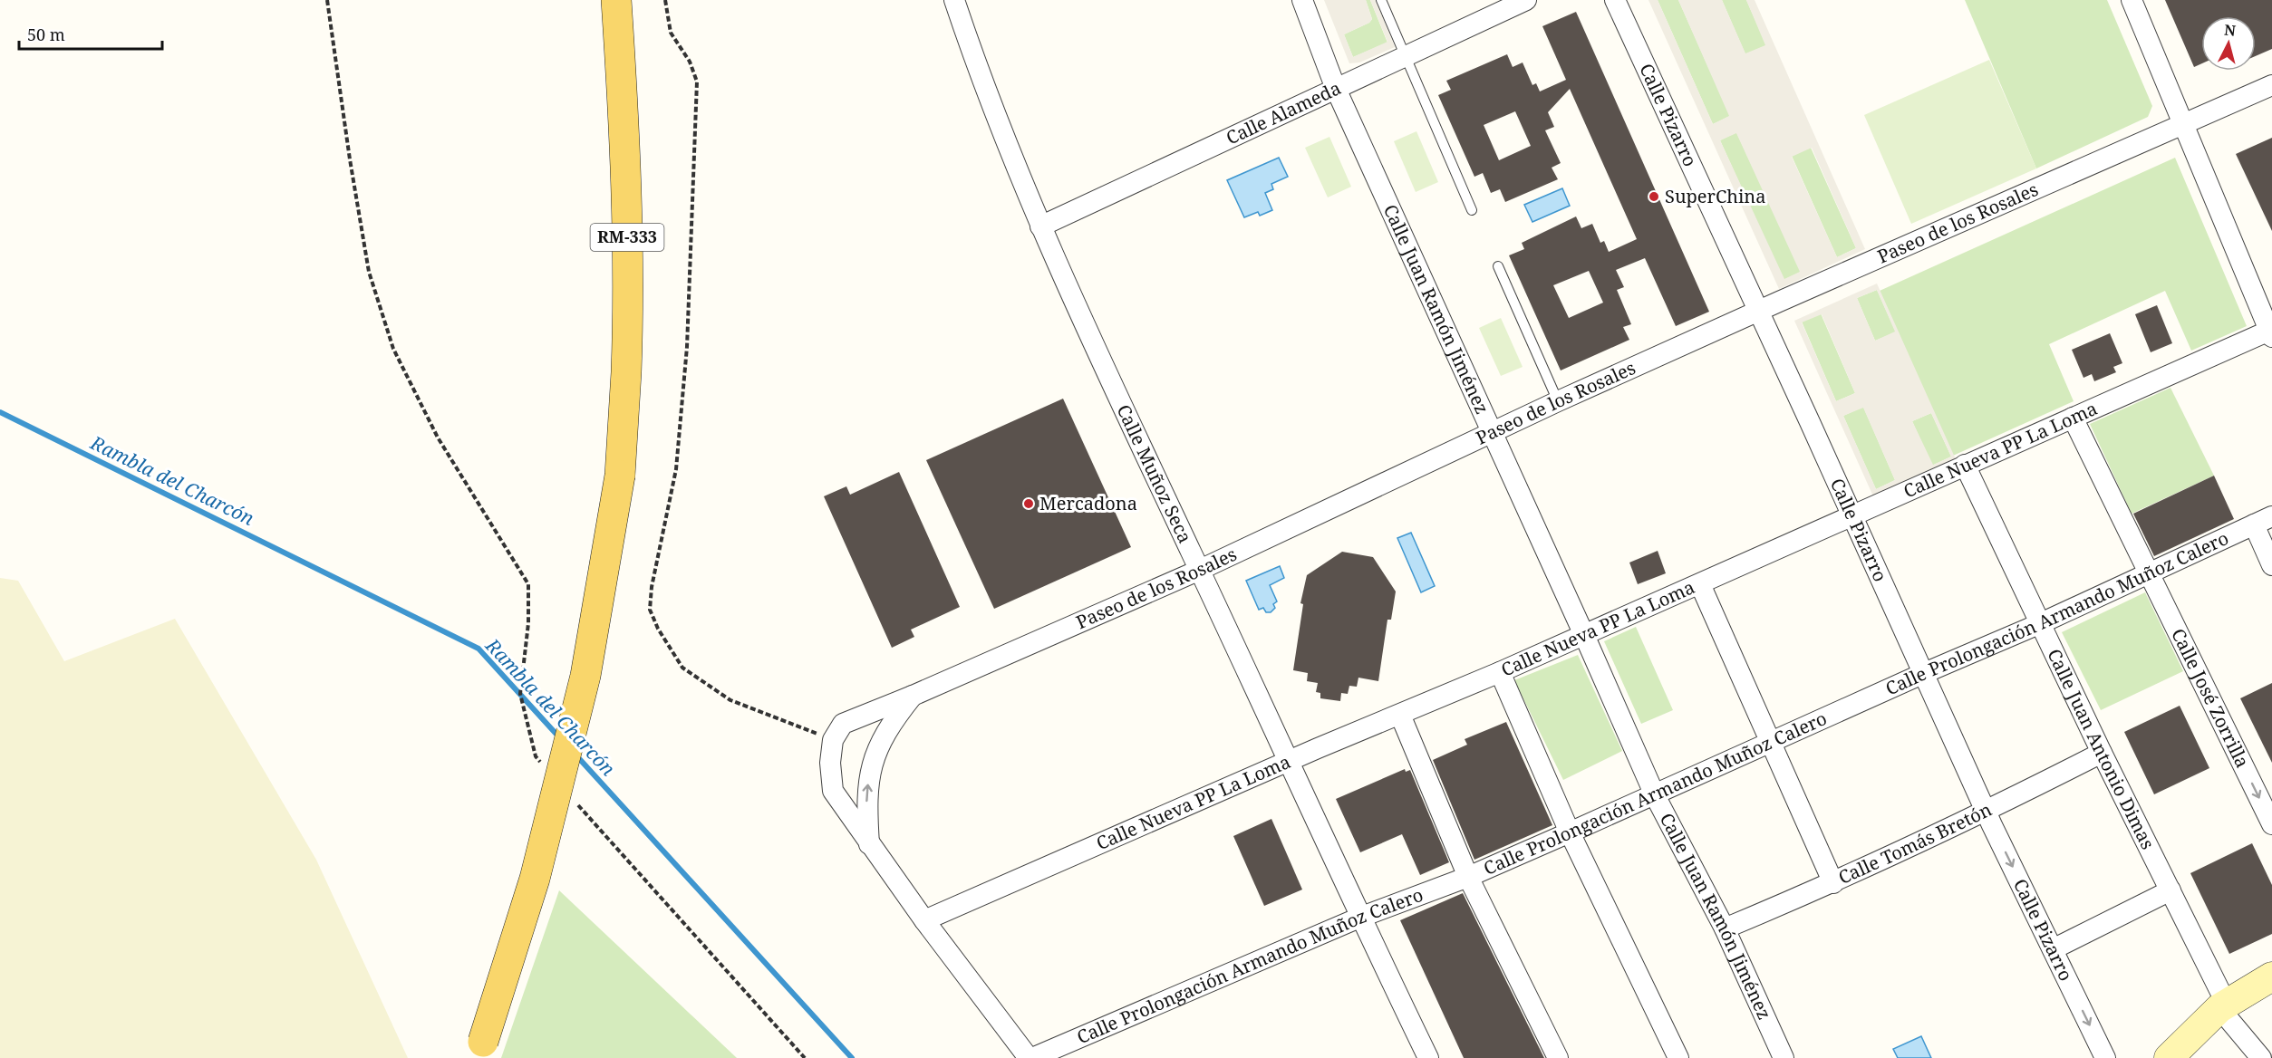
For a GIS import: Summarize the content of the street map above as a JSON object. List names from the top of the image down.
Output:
{
  "streets": {
    "main road": ["RM-333"],
    "street": [
      "Calle Alameda",
      "Calle Pizarro",
      "Paseo de los Rosales",
      "Calle Juan Ramón Jiménez",
      "Calle Nueva PP La Loma",
      "Calle Muñoz Seca",
      "Calle Prolongación Armando Muñoz Calero",
      "Calle José Zorrilla",
      "Calle Juan Antonio Dimas",
      "Calle Tomás Bretón"
    ]
  },
  "crossings": [
    ["Calle Alameda", "Calle Juan Ramón Jiménez"],
    ["Calle Alameda", "Calle Muñoz Seca"],
    ["Calle Pizarro", "Paseo de los Rosales"],
    ["Calle Pizarro", "Calle Nueva PP La Loma"],
    ["Calle Pizarro", "Calle Prolongación Armando Muñoz Calero"],
    ["Calle Pizarro", "Calle Tomás Bretón"],
    ["Paseo de los Rosales", "Calle Juan Ramón Jiménez"],
    ["Paseo de los Rosales", "Calle Muñoz Seca"],
    ["Calle Juan Ramón Jiménez", "Calle Nueva PP La Loma"],
    ["Calle Juan Ramón Jiménez", "Calle Prolongación Armando Muñoz Calero"],
    ["Calle Juan Ramón Jiménez", "Calle Tomás Bretón"],
    ["Calle Nueva PP La Loma", "Calle Muñoz Seca"],
    ["Calle Nueva PP La Loma", "Calle José Zorrilla"],
    ["Calle Nueva PP La Loma", "Calle Juan Antonio Dimas"],
    ["Calle Muñoz Seca", "Calle Prolongación Armando Muñoz Calero"],
    ["Calle Prolongación Armando Muñoz Calero", "Calle José Zorrilla"],
    ["Calle Prolongación Armando Muñoz Calero", "Calle Juan Antonio Dimas"],
    ["Calle Juan Antonio Dimas", "Calle Tomás Bretón"]
  ],
  "one_way": ["Calle José Zorrilla"],
  "water": ["Rambla del Charcón"],
  "places": ["SuperChina", "Mercadona"],
  "scale_bar": "50 m",
  "north": "top"
}
